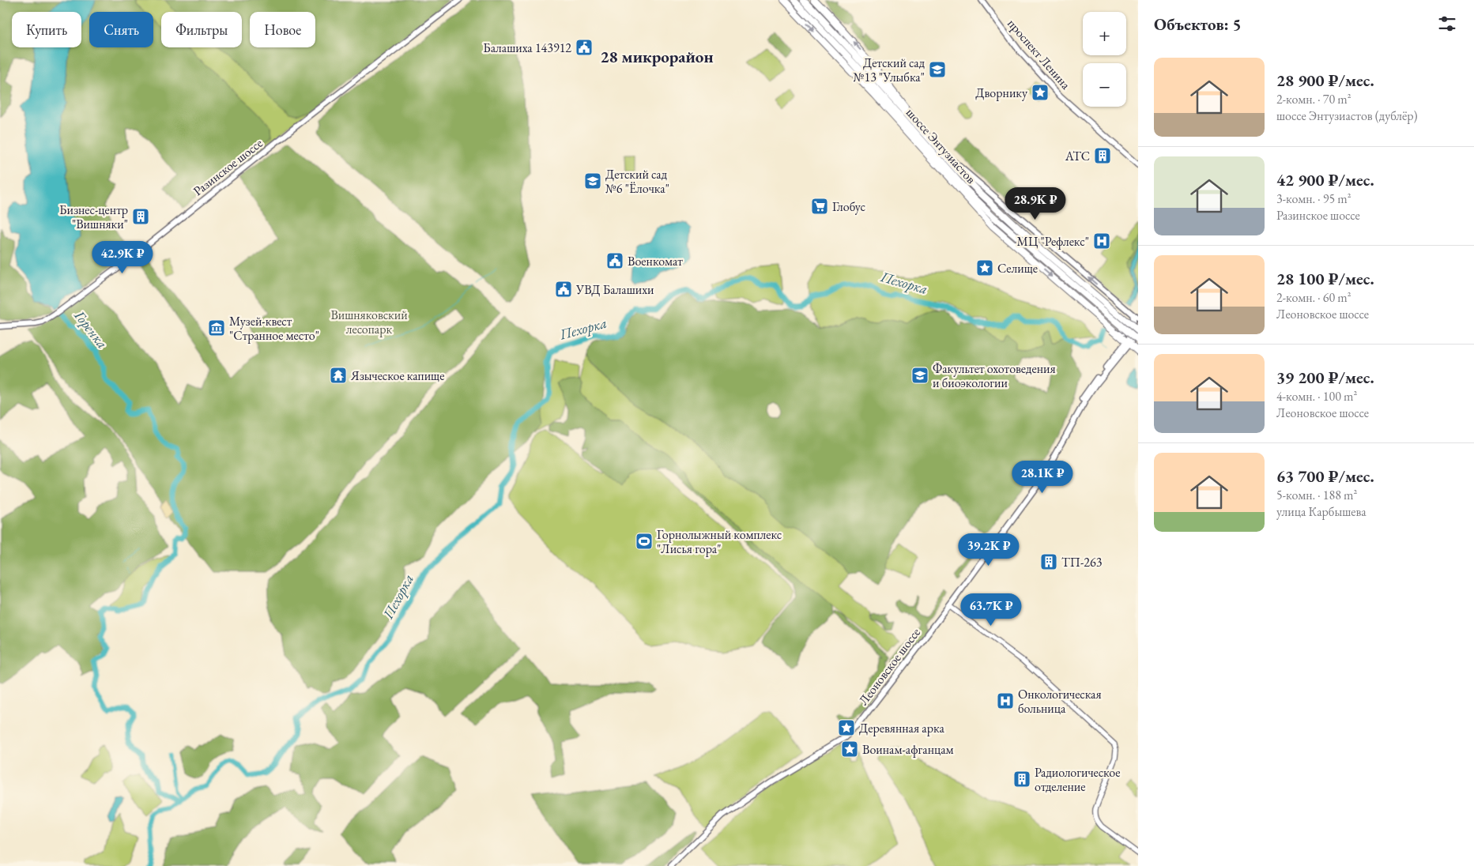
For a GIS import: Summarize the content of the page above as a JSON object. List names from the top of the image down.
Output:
{
  "streets": {
    "main road": [
      "проспект Ленина",
      "шоссе Энтузиастов",
      "Разинское шоссе",
      "Леоновское шоссе"
    ]
  },
  "crossings": [
    ["шоссе Энтузиастов", "Леоновское шоссе"]
  ],
  "districts": ["28 микрорайон"],
  "water": ["Пехорка", "Горенка"],
  "parks": ["Вишняковский лесопарк"],
  "places": {
    "public building": ["Балашиха 143912", "Военкомат", "УВД Балашихи"],
    "school or university": ["Детский сад №13 \"Улыбка\"", "Детский сад №6 \"Ёлочка\"", "Факультет охотоведения и биоэкологии"],
    "place": [
      "Дворнику",
      "Селище",
      "Деревянная арка",
      "Воинам-афганцам"
    ],
    "building": [
      "АТС",
      "Бизнес-центр \"Вишняки\"",
      "ТП-263",
      "Радиологическое отделение"
    ],
    "supermarket": ["Глобус"],
    "hospital": ["МЦ \"Рефлекс\"", "Онкологическая больница"],
    "museum": ["Музей-квест \"Странное место\""],
    "temple": ["Языческое капище"],
    "sports": ["Горнолыжный комплекс \"Лисья гора\""]
  },
  "page": {
    "heading": "Объектов: 5",
    "map_buttons": ["+", "−"],
    "chip": [
      "Купить",
      "Снять",
      "Фильтры",
      "Новое"
    ],
    "list": [
      {
        "name": "28 900 ₽/мес.",
        "note": "2-комн. · 70 m² · шоссе Энтузиастов (дублёр)"
      },
      {
        "name": "42 900 ₽/мес.",
        "note": "3-комн. · 95 m² · Разинское шоссе"
      },
      {
        "name": "28 100 ₽/мес.",
        "note": "2-комн. · 60 m² · Леоновское шоссе"
      },
      {
        "name": "39 200 ₽/мес.",
        "note": "4-комн. · 100 m² · Леоновское шоссе"
      },
      {
        "name": "63 700 ₽/мес.",
        "note": "5-комн. · 188 m² · улица Карбышева"
      }
    ],
    "price": [
      "28.9K ₽",
      "42.9K ₽",
      "28.1K ₽",
      "39.2K ₽",
      "63.7K ₽"
    ]
  }
}
